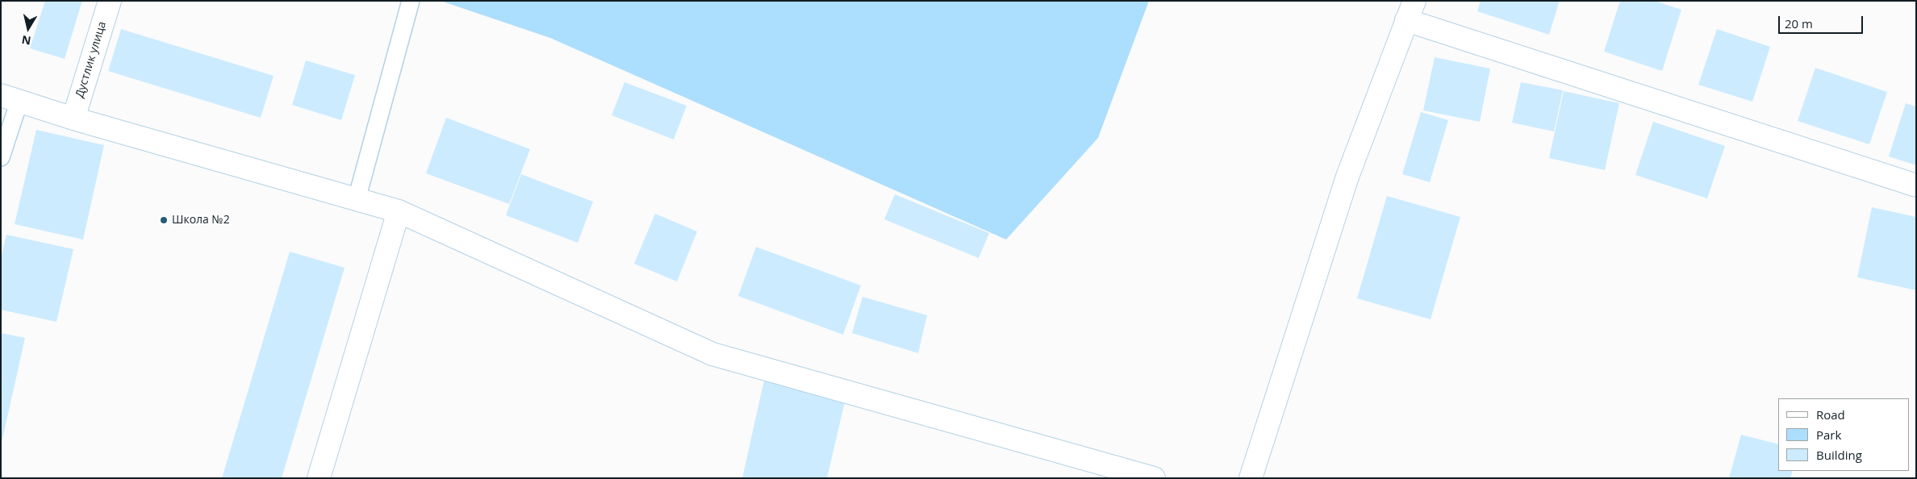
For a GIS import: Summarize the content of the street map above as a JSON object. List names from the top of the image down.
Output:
{
  "streets": {
    "street": ["Дустлик улица"]
  },
  "places": ["Школа №2"],
  "legend": ["Road", "Park", "Building"],
  "scale_bar": "20 m",
  "north": "bottom"
}
